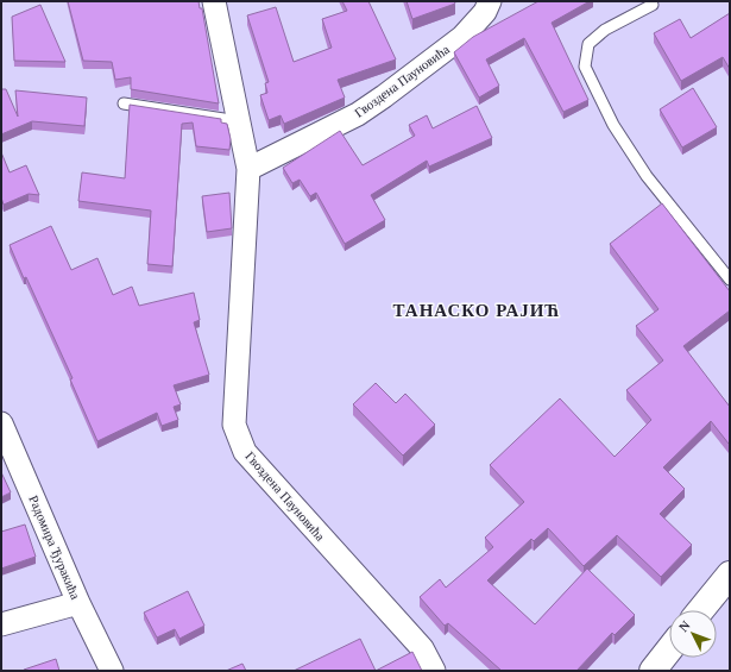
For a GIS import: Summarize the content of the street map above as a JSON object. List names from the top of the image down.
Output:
{
  "streets": {
    "street": ["Гвоздена Пауновића", "Радомира Ђуракића"]
  },
  "districts": ["ТАНАСКО РАЈИЋ"],
  "north": "top left"
}
